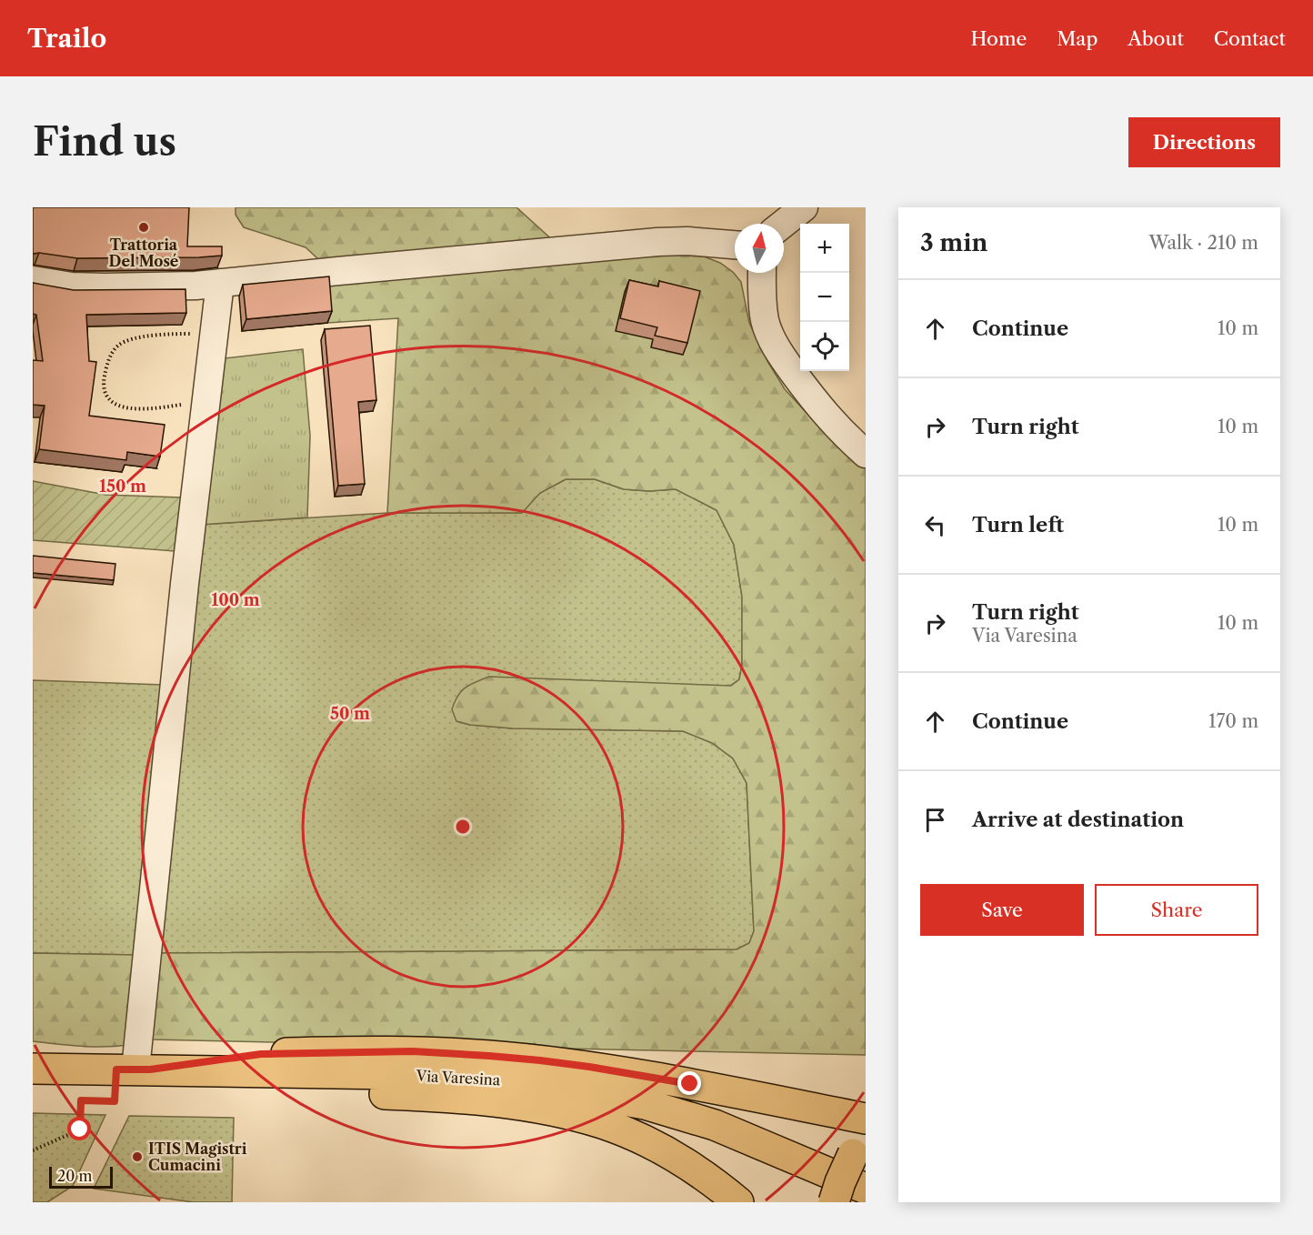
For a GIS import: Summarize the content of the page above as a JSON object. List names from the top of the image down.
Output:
{
  "streets": {
    "main road": ["Via Varesina"]
  },
  "places": ["Trattoria Del Mosé", "ITIS Magistri Cumacini"],
  "scale_bar": "20 m",
  "north": "top",
  "page": {
    "header": "Trailo",
    "nav": [
      "Home",
      "Map",
      "About",
      "Contact"
    ],
    "buttons": [
      "Directions",
      ["Save", "Share"]
    ],
    "title": "Find us",
    "heading": ["3 min", "Walk · 210 m"],
    "map_buttons": ["+", "−"],
    "list": [
      ["Continue", "10 m"],
      ["Turn right", "10 m"],
      ["Turn left", "10 m"],
      ["Turn right", "Via Varesina", "10 m"],
      ["Continue", "170 m"],
      "Arrive at destination"
    ],
    "scale": "20 m"
  },
  "rings": ["150 m", "100 m", "50 m"]
}
